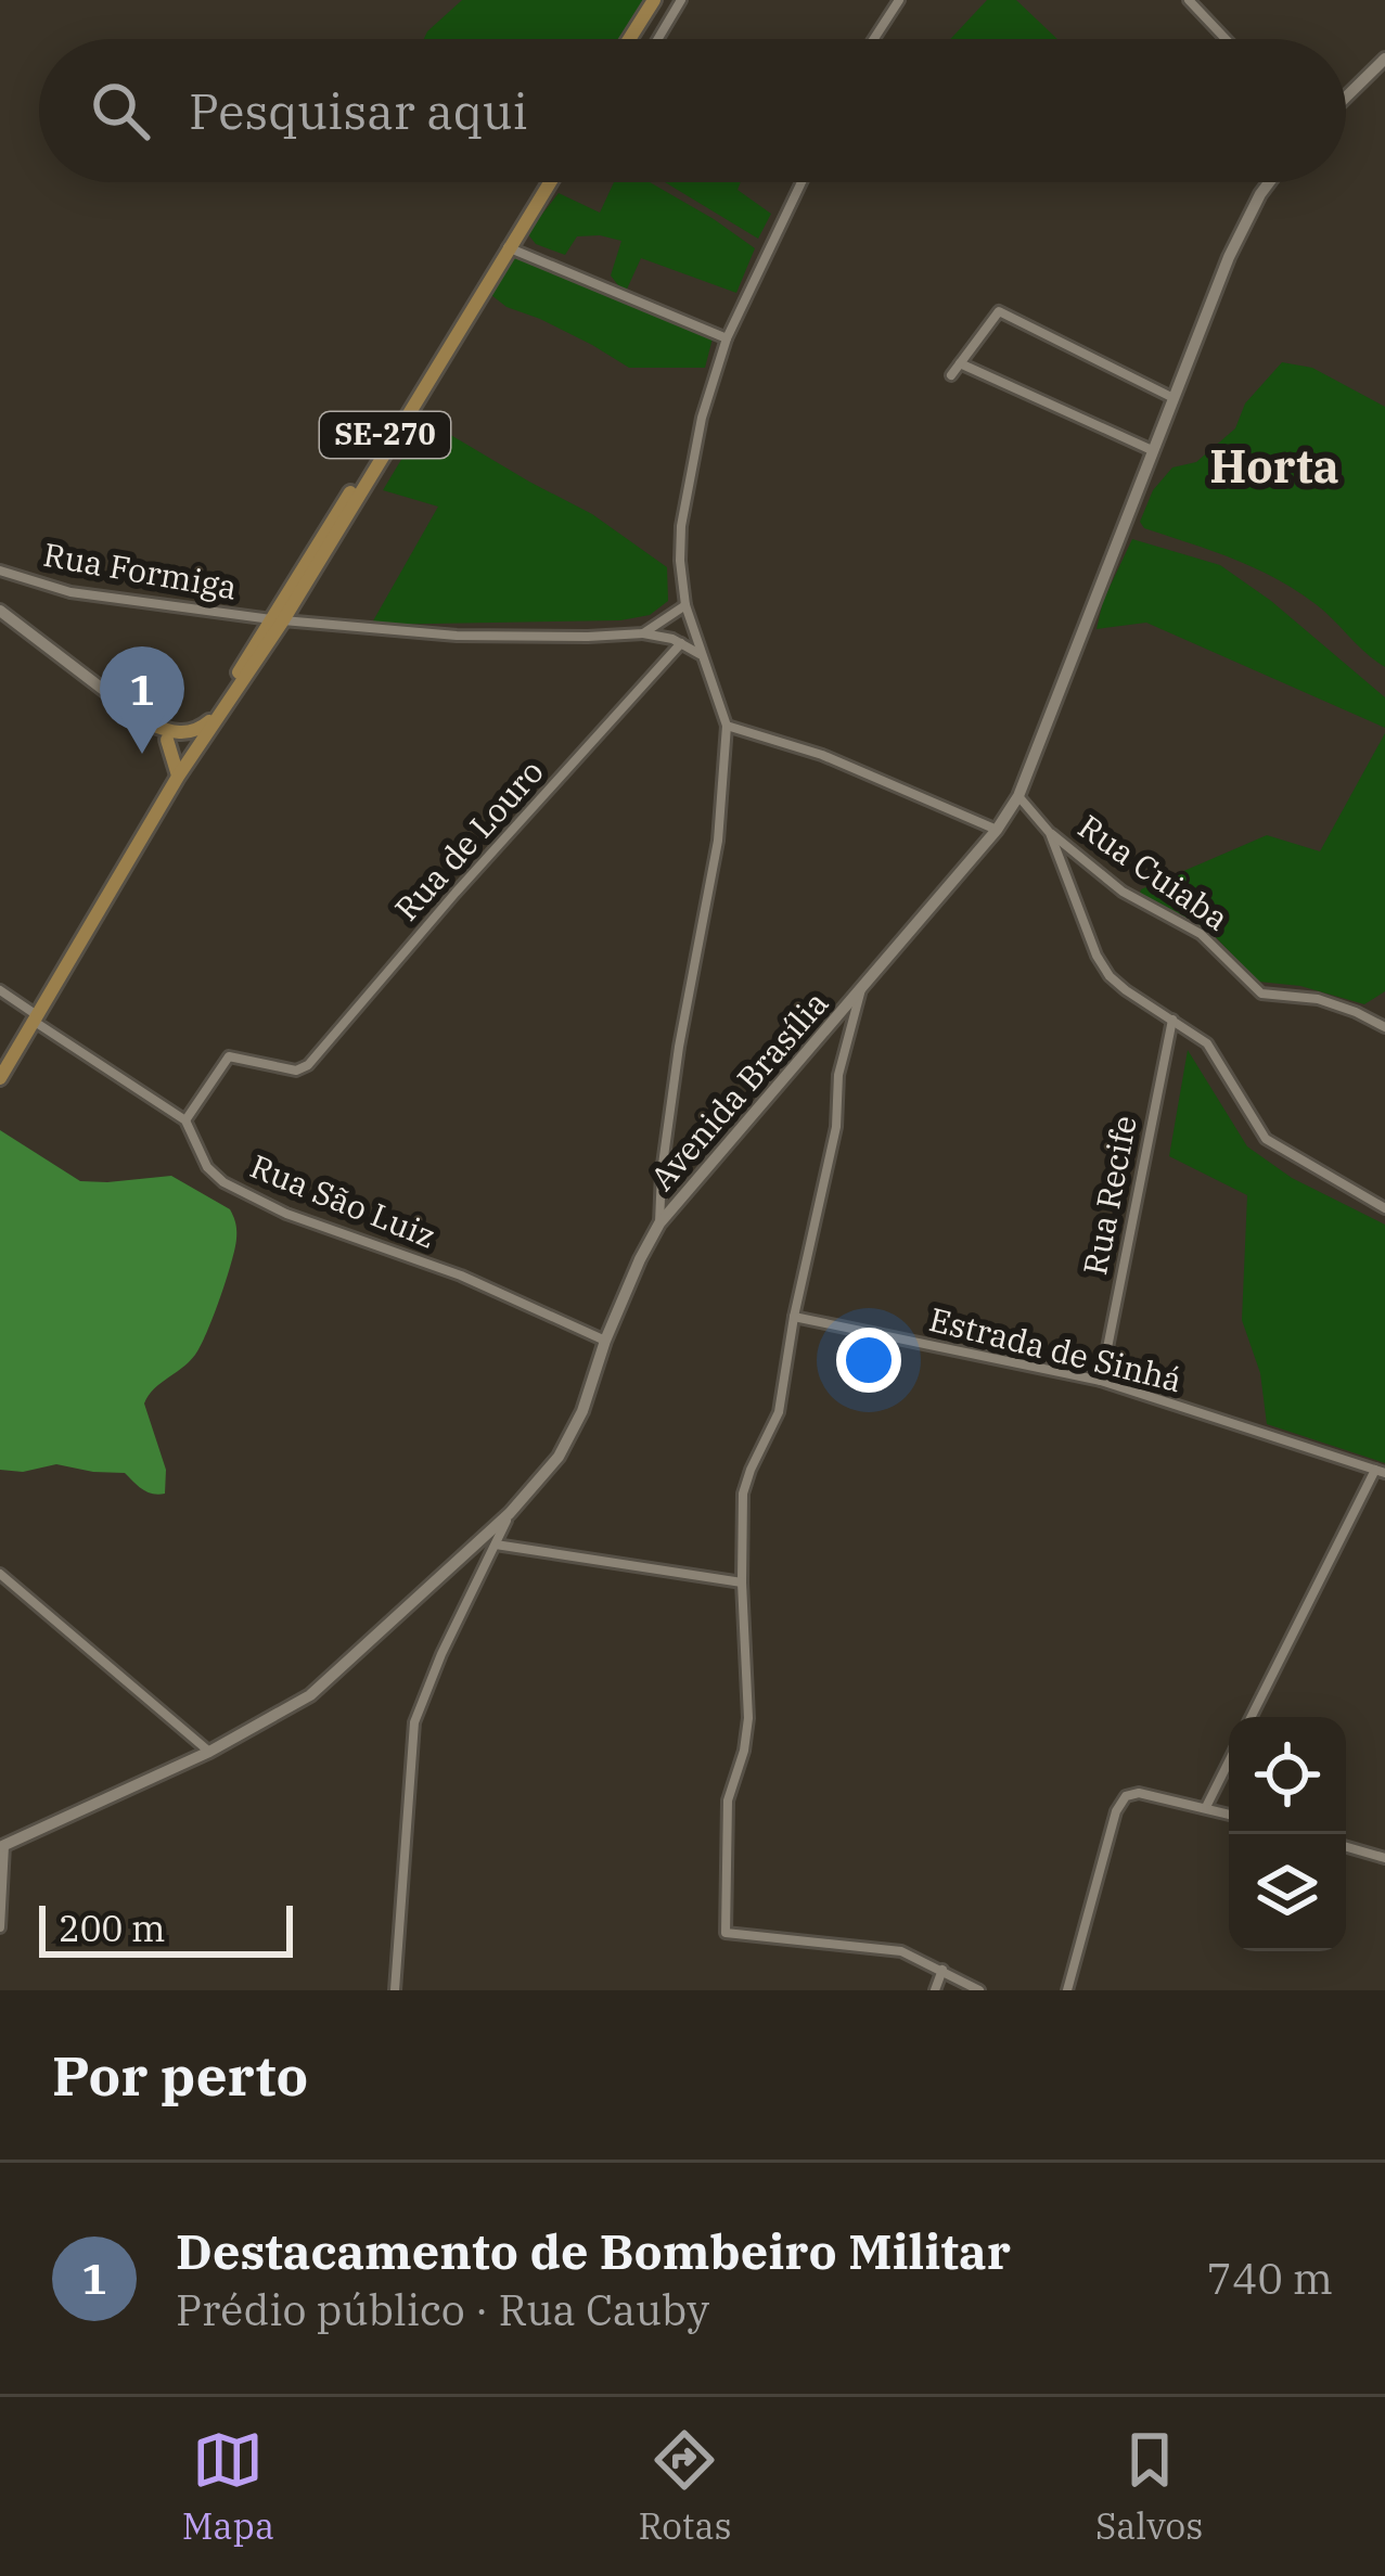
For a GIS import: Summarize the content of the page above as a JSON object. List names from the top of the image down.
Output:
{
  "streets": {
    "main road": ["SE-270", "Avenida Brasília"],
    "street": [
      "Rua Formiga",
      "Rua de Louro",
      "Rua Cuiaba",
      "Rua Recife",
      "Rua São Luiz",
      "Estrada de Sinhá"
    ]
  },
  "crossings": [
    ["SE-270", "Rua Formiga"],
    ["SE-270", "Rua São Luiz"],
    ["Rua Formiga", "Rua de Louro"],
    ["Rua de Louro", "Rua São Luiz"],
    ["Avenida Brasília", "Rua São Luiz"],
    ["Rua Recife", "Estrada de Sinhá"]
  ],
  "districts": ["Horta"],
  "scale_bar": "200 m",
  "page": {
    "search": "Pesquisar aqui",
    "pins": "1",
    "scale": "200 m",
    "heading": "Por perto",
    "list": [
      {
        "mark": "1",
        "name": "Destacamento de Bombeiro Militar",
        "note": "Prédio público · Rua Cauby",
        "value": "740 m"
      }
    ],
    "nav": ["Mapa", "Rotas", "Salvos"]
  }
}
